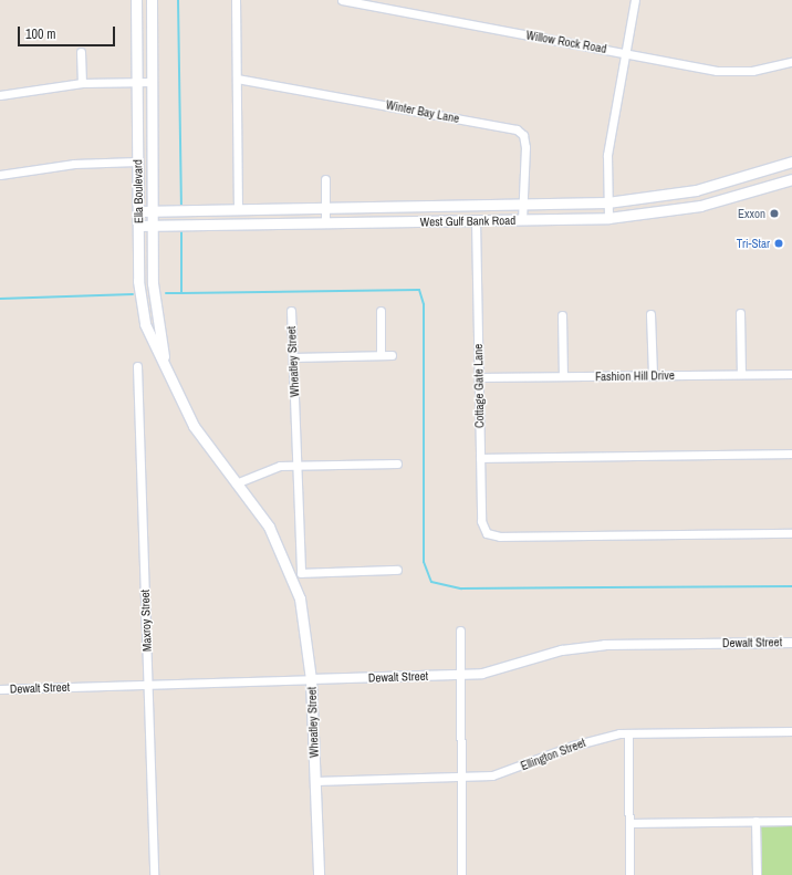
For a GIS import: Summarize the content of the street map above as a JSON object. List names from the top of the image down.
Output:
{
  "streets": {
    "main road": ["Ella Boulevard", "West Gulf Bank Road", "Wheatley Street"],
    "street": [
      "Willow Rock Road",
      "Winter Bay Lane",
      "Fashion Hill Drive",
      "Cottage Gate Lane",
      "Maxroy Street",
      "Dewalt Street",
      "Ellington Street"
    ]
  },
  "crossings": [
    ["Winter Bay Lane", "West Gulf Bank Road"],
    ["Ella Boulevard", "West Gulf Bank Road"],
    ["Ella Boulevard", "Wheatley Street"],
    ["West Gulf Bank Road", "Cottage Gate Lane"],
    ["Wheatley Street", "Dewalt Street"],
    ["Wheatley Street", "Ellington Street"],
    ["Fashion Hill Drive", "Cottage Gate Lane"],
    ["Maxroy Street", "Dewalt Street"]
  ],
  "places": ["Exxon", "Tri-Star"],
  "scale_bar": "100 m"
}
